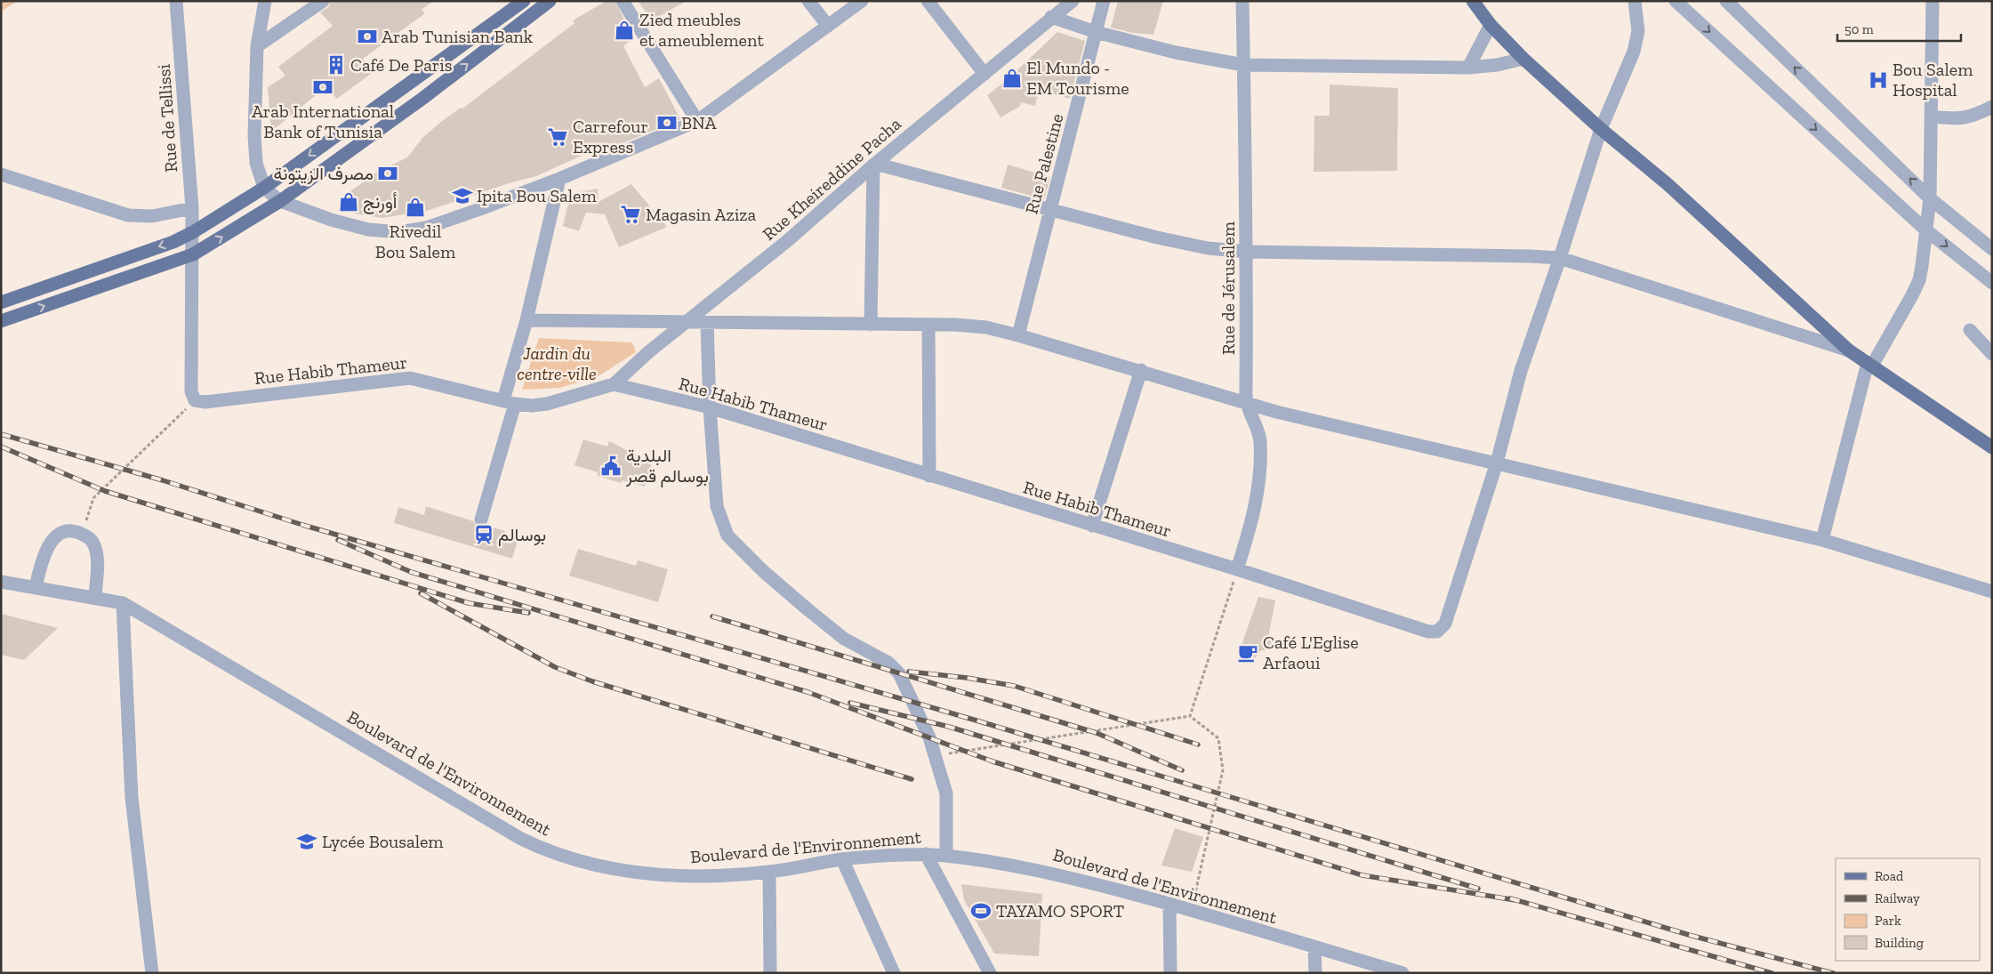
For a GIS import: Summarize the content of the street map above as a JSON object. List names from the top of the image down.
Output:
{
  "streets": {
    "street": [
      "Rue de Tellissi",
      "Rue Palestine",
      "Rue Kheireddine Pacha",
      "Rue de Jérusalem",
      "Rue Habib Thameur",
      "Boulevard de l'Environnement"
    ]
  },
  "crossings": [
    ["Rue Kheireddine Pacha", "Rue Habib Thameur"],
    ["Rue de Jérusalem", "Rue Habib Thameur"]
  ],
  "parks": ["Jardin du centre-ville"],
  "places": {
    "shop": [
      "Zied meubles et ameublement",
      "El Mundo - EM Tourisme",
      "أورنج",
      "Rivedil Bou Salem"
    ],
    "bank": [
      "Arab Tunisian Bank",
      "Arab International Bank of Tunisia",
      "BNA",
      "مصرف الزيتونة"
    ],
    "building": ["Café De Paris"],
    "hospital": ["Bou Salem Hospital"],
    "supermarket": ["Carrefour Express", "Magasin Aziza"],
    "school or university": ["Ipita Bou Salem", "Lycée Bousalem"],
    "public building": ["البلدية بوسالم قصر"],
    "station": ["بوسالم"],
    "cafe": ["Café L'Eglise Arfaoui"],
    "sports": ["TAYAMO SPORT"]
  },
  "legend": [
    "Road",
    "Railway",
    "Park",
    "Building"
  ],
  "scale_bar": "50 m"
}
